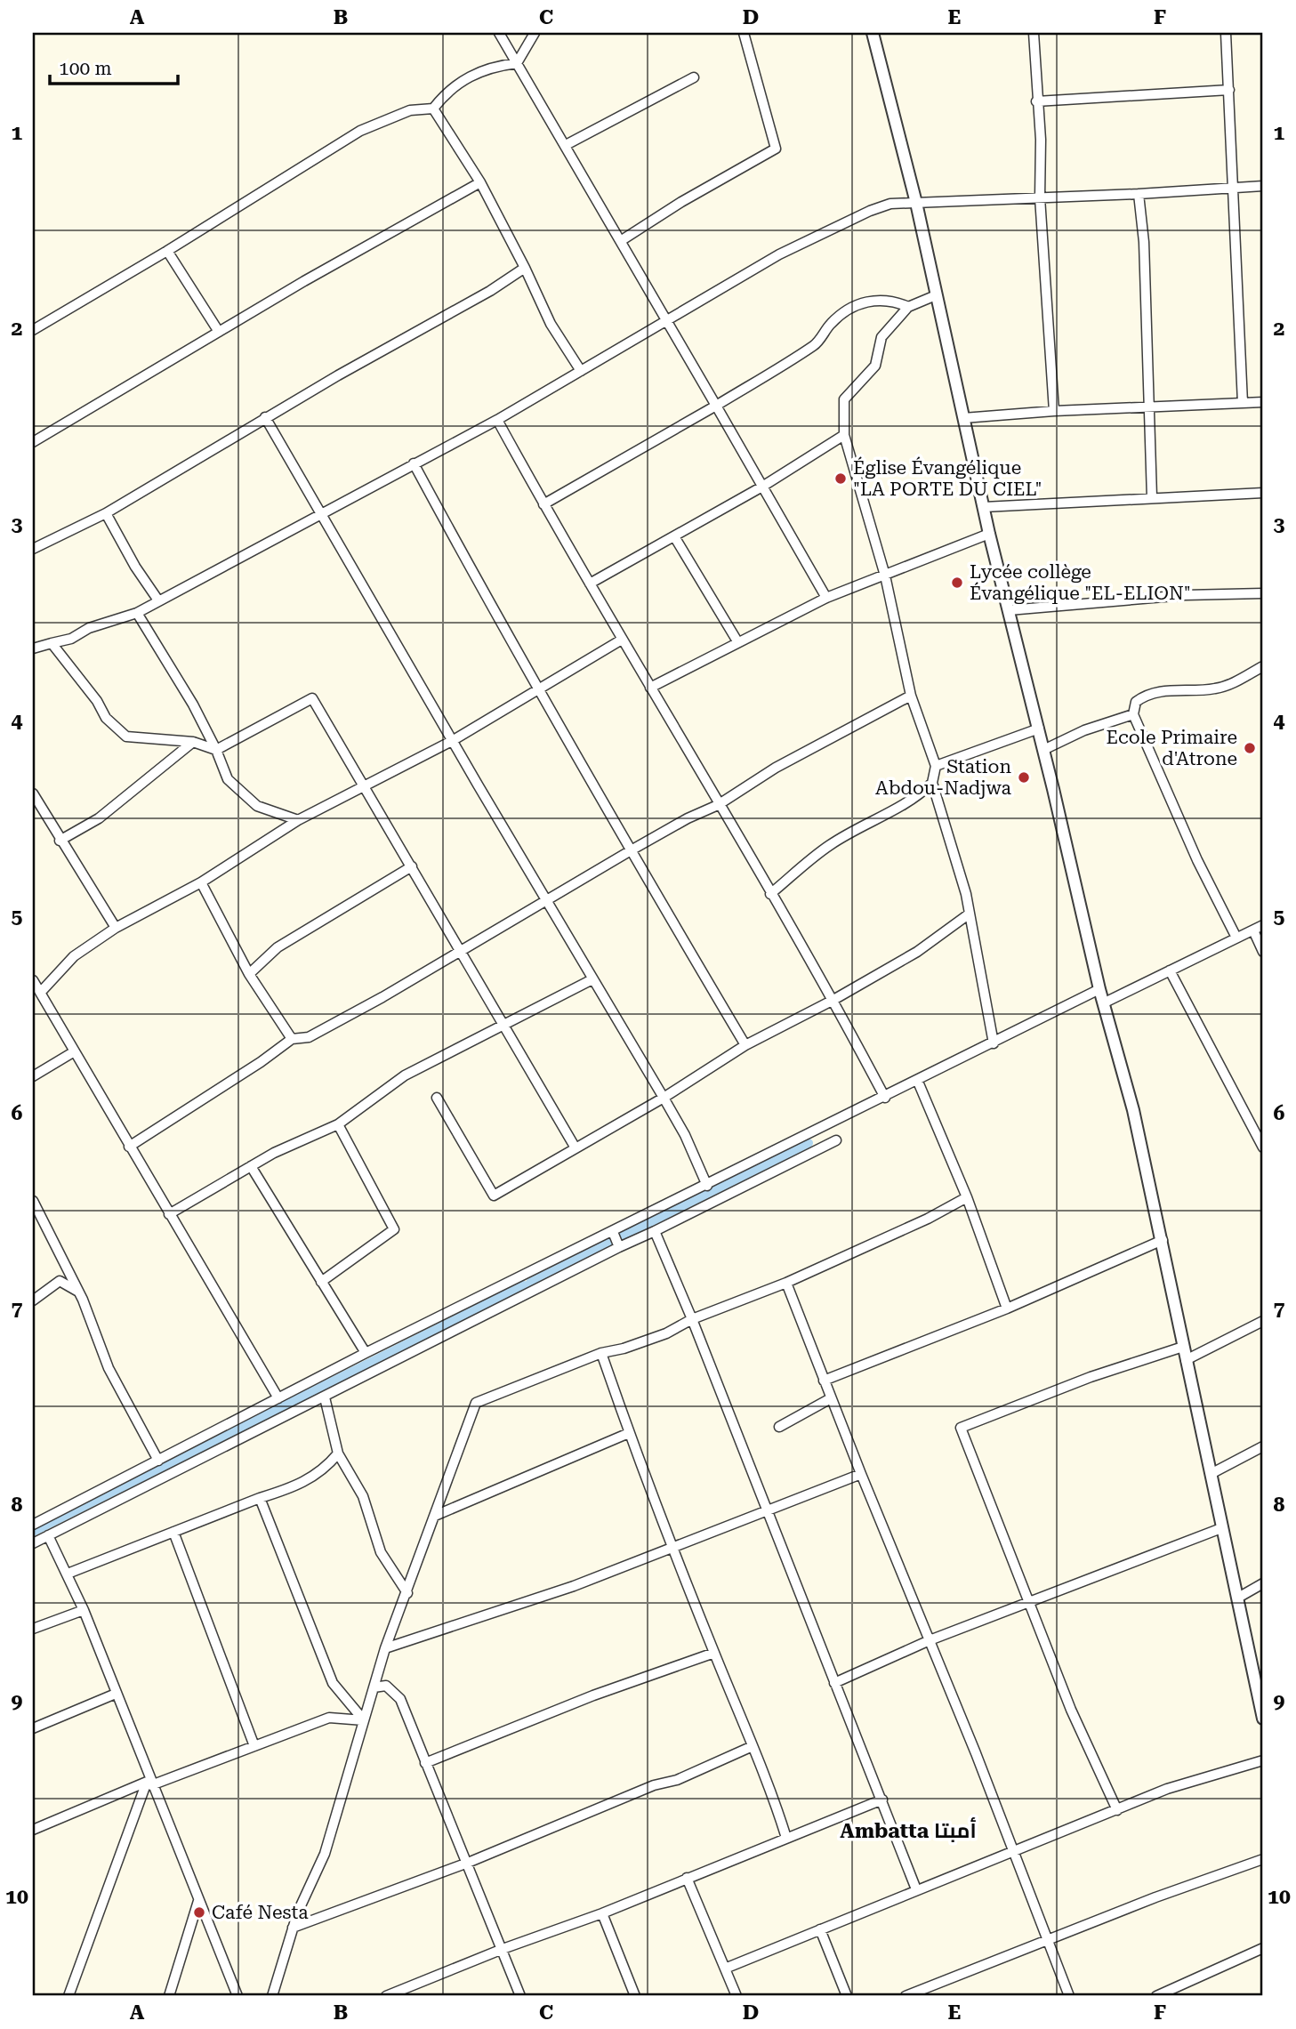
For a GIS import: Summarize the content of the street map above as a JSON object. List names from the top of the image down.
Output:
{
  "districts": ["Ambatta أمبتا"],
  "places": [
    "Église Évangélique \"LA PORTE DU CIEL\"",
    "Lycée collège Évangélique \"EL-ELION\"",
    "Ecole Primaire d'Atrone",
    "Station Abdou-Nadjwa",
    "Café Nesta"
  ],
  "scale_bar": "100 m",
  "grid": {
    "columns": [
      "A",
      "B",
      "C",
      "D",
      "E",
      "F"
    ],
    "rows": [
      "1",
      "2",
      "3",
      "4",
      "5",
      "6",
      "7",
      "8",
      "9",
      "10"
    ]
  }
}
